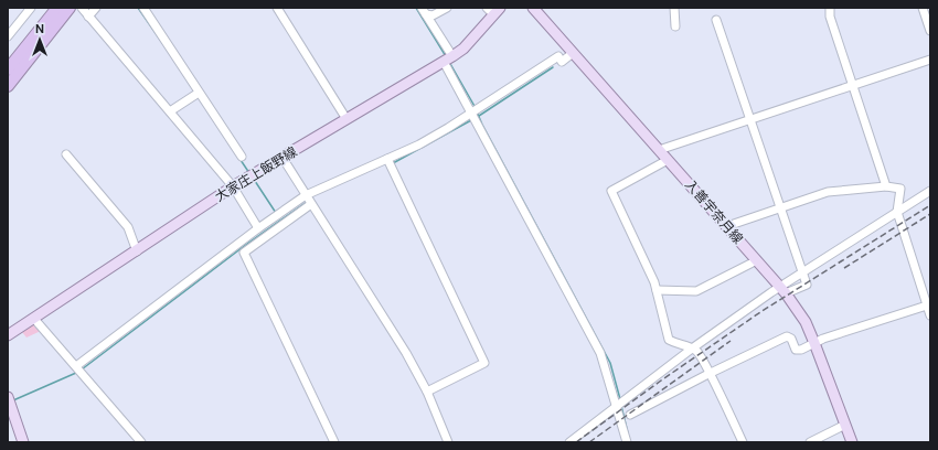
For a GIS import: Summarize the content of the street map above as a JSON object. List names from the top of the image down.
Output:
{
  "streets": {
    "main road": ["大家庄上飯野線", "入善宇奈月線"]
  },
  "north": "top"
}
